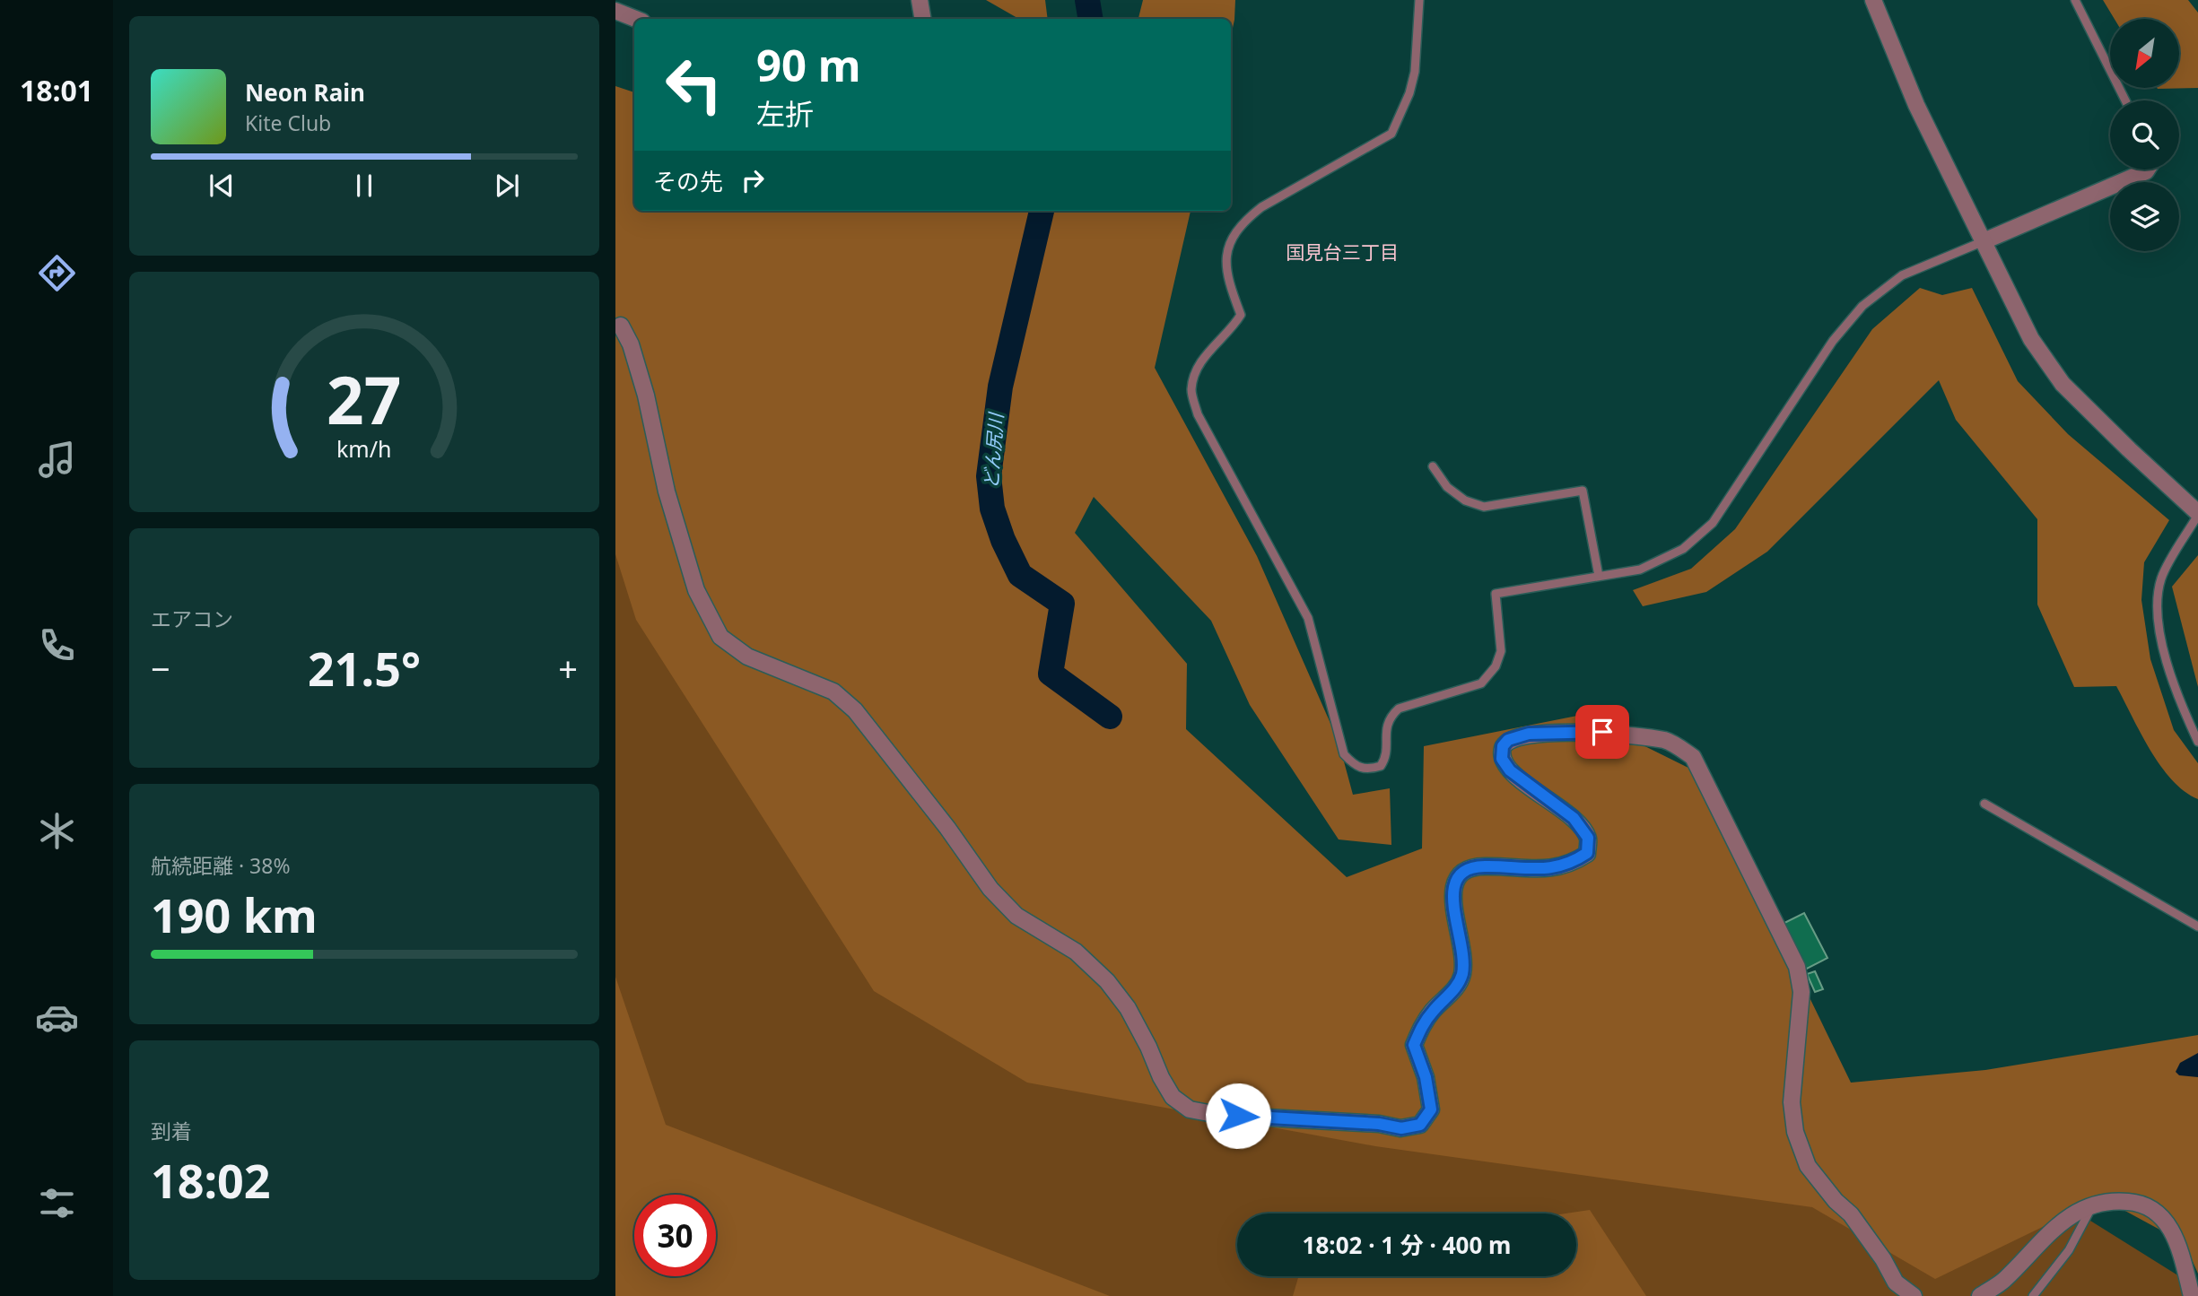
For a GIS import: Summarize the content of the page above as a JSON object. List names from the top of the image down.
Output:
{
  "districts": ["国見台三丁目"],
  "water": ["どん尻川"],
  "north": "bottom left",
  "page": {
    "tabs": "18:01",
    "turn": ["90 m", "左折"],
    "song": ["Neon Rain", "Kite Club"],
    "then": "その先",
    "tile": [
      "エアコン",
      ["航続距離 · 38%", "190 km"],
      ["到着", "18:02"]
    ],
    "heat": ["−", "21.5°", "+"],
    "limit": "30",
    "trip": "18:02 · 1 分 · 400 m",
    "gauge": ["27", "km/h"]
  }
}
